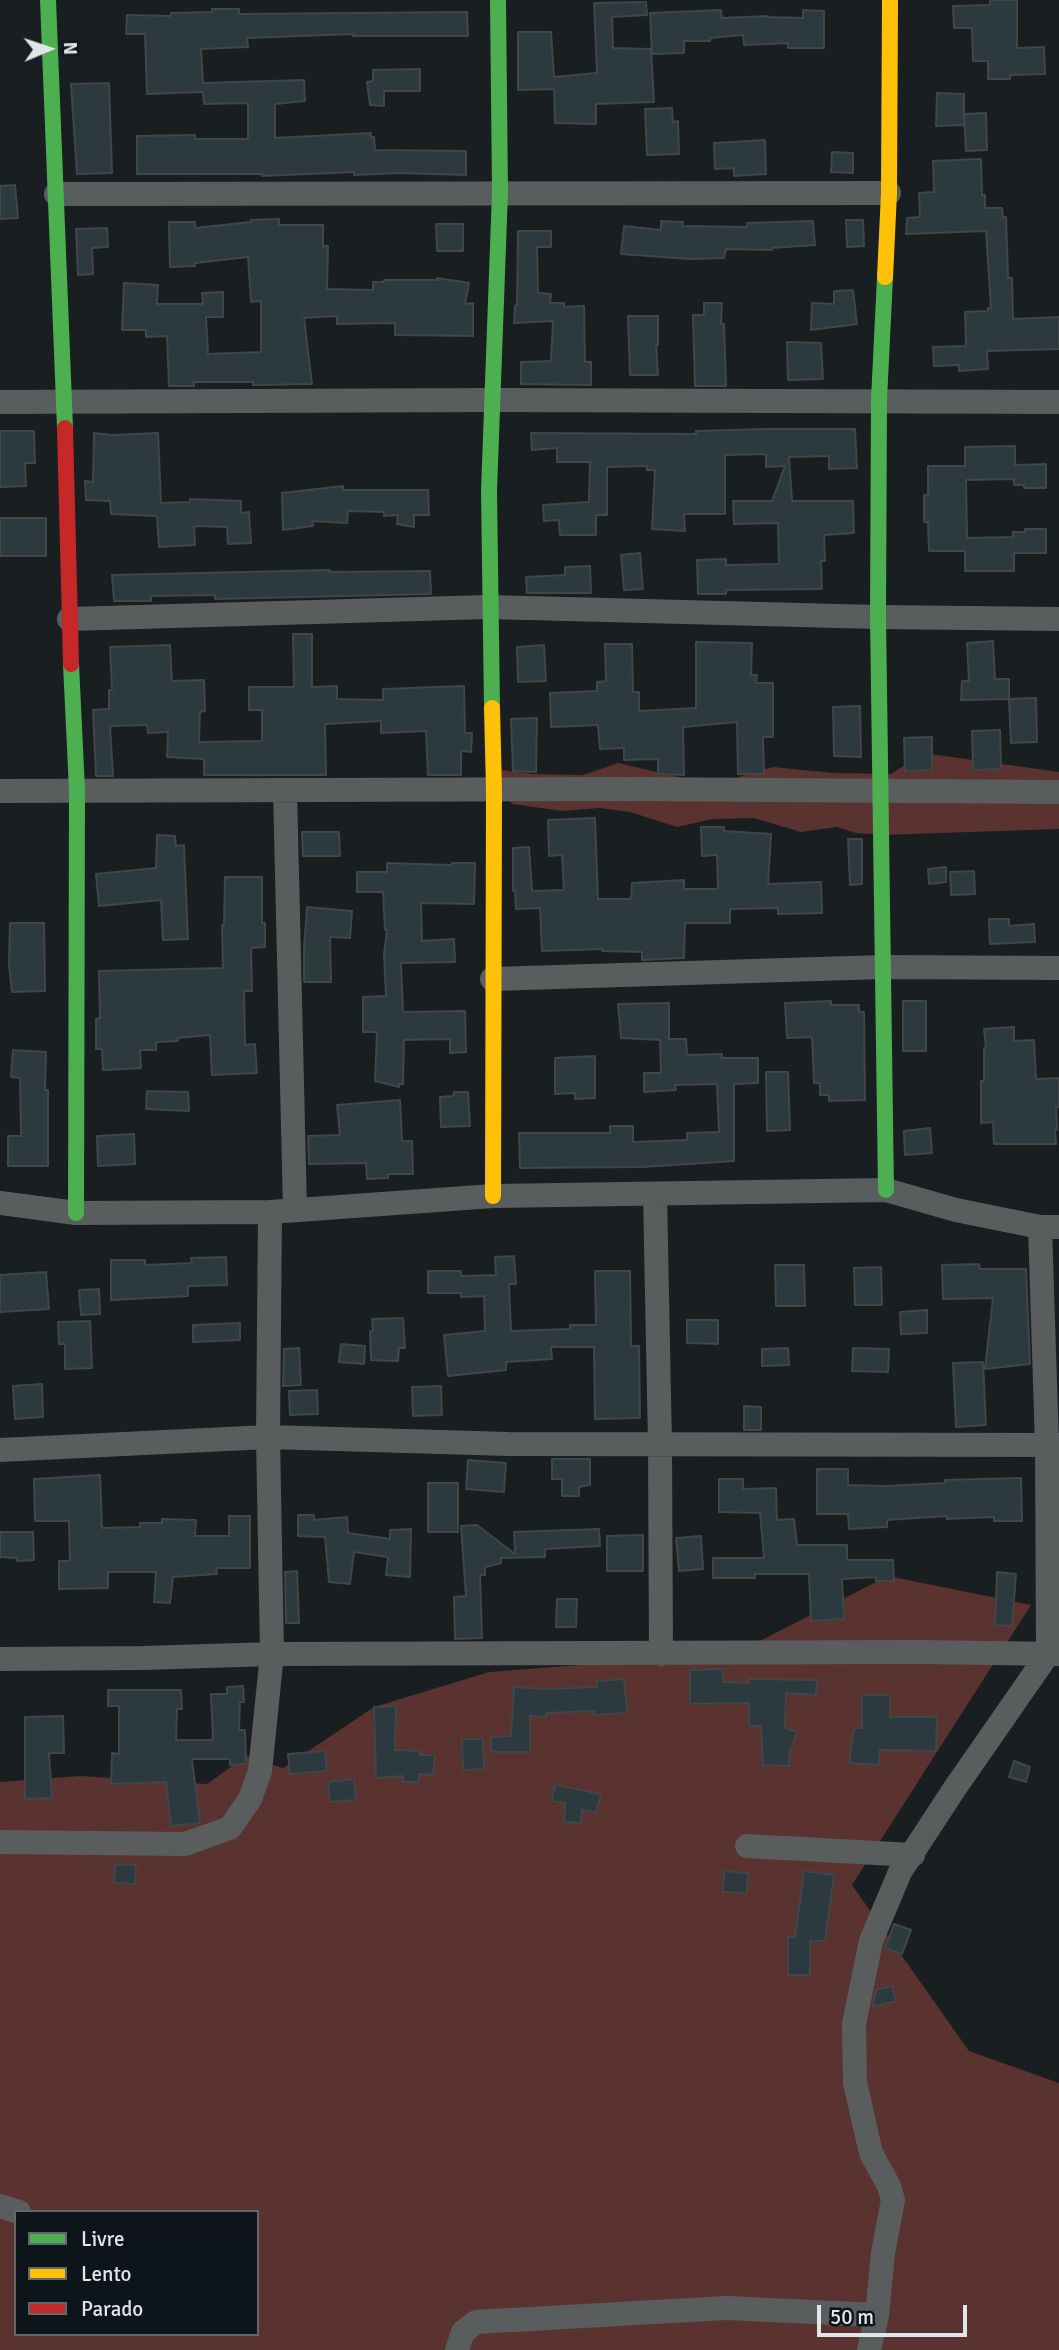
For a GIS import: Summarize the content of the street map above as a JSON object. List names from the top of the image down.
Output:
{
  "legend": ["Livre", "Lento", "Parado"],
  "scale_bar": "50 m",
  "north": "right"
}
